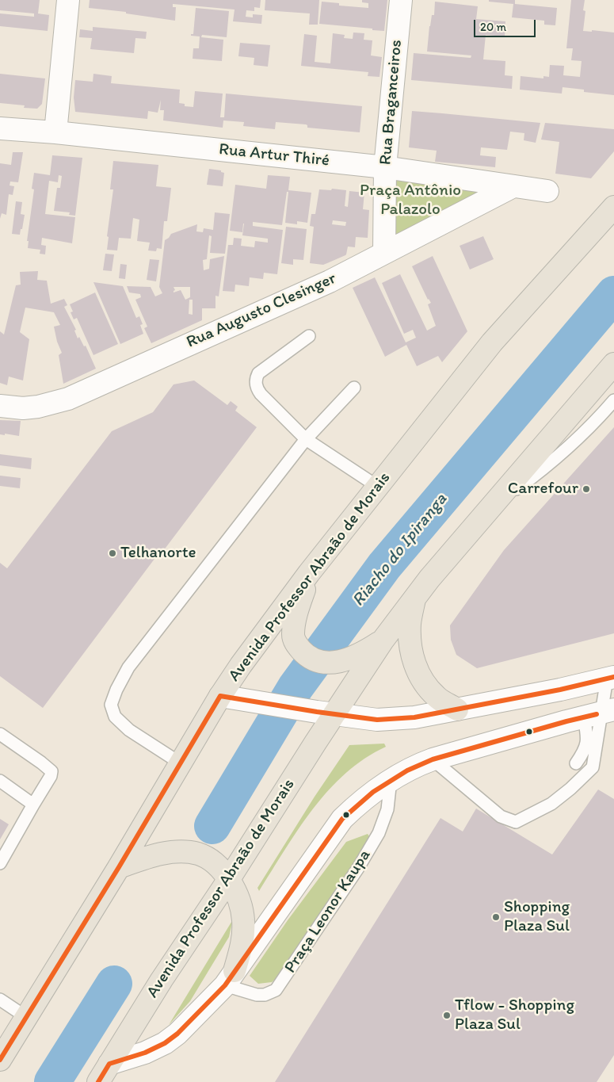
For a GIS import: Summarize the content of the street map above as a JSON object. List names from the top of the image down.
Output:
{
  "streets": {
    "main road": ["Avenida Professor Abraão de Morais"],
    "street": ["Rua Braganceiros", "Rua Artur Thiré", "Rua Augusto Clesinger"],
    "lane": ["Praça Leonor Kaupa"]
  },
  "crossings": [
    ["Rua Braganceiros", "Rua Artur Thiré"],
    ["Rua Braganceiros", "Rua Augusto Clesinger"],
    ["Rua Artur Thiré", "Rua Augusto Clesinger"]
  ],
  "water": ["Riacho do Ipiranga"],
  "parks": ["Praça Antônio Palazolo"],
  "places": [
    "Carrefour",
    "Telhanorte",
    "Shopping Plaza Sul",
    "Tflow - Shopping Plaza Sul"
  ],
  "scale_bar": "20 m"
}
